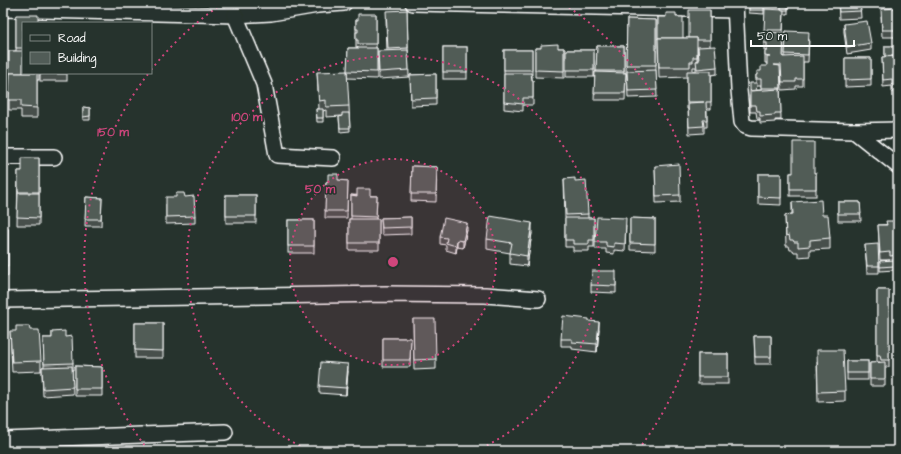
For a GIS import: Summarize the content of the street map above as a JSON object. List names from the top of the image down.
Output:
{
  "legend": ["Road", "Building"],
  "scale_bar": "50 m",
  "rings": ["100 m", "150 m", "50 m"]
}
